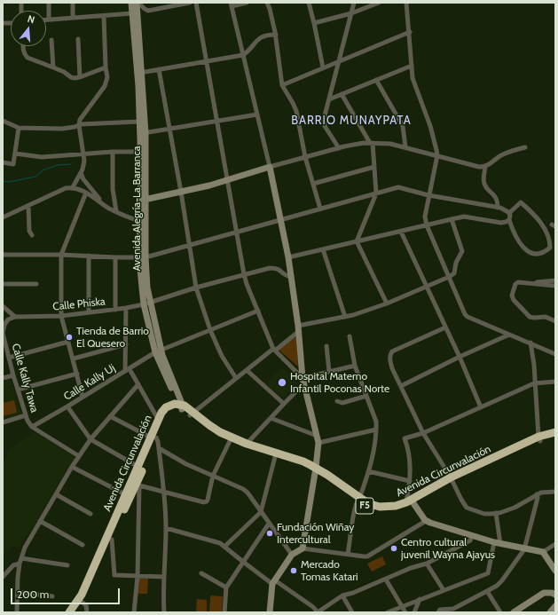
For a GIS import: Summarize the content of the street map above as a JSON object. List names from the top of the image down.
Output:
{
  "streets": {
    "highway": ["Avenida Circunvalación", "F5"],
    "street": [
      "Avenida Alegría-La Barranca",
      "Calle Phiska",
      "Calle Kally Tawa",
      "Calle Kally Uj"
    ]
  },
  "crossings": [
    ["Avenida Alegría-La Barranca", "Calle Phiska"],
    ["Avenida Alegría-La Barranca", "Calle Kally Uj"],
    ["Avenida Alegría-La Barranca", "Avenida Circunvalación"],
    ["Calle Kally Tawa", "Calle Kally Uj"]
  ],
  "districts": ["BARRIO MUNAYPATA"],
  "places": [
    "Tienda de Barrio El Quesero",
    "Hospital Materno Infantil Poconas Norte",
    "Fundación Wiñay Intercultural",
    "Centro cultural juvenil Wayna Ajayus",
    "Mercado Tomas Katari"
  ],
  "scale_bar": "200 m",
  "north": "top"
}
